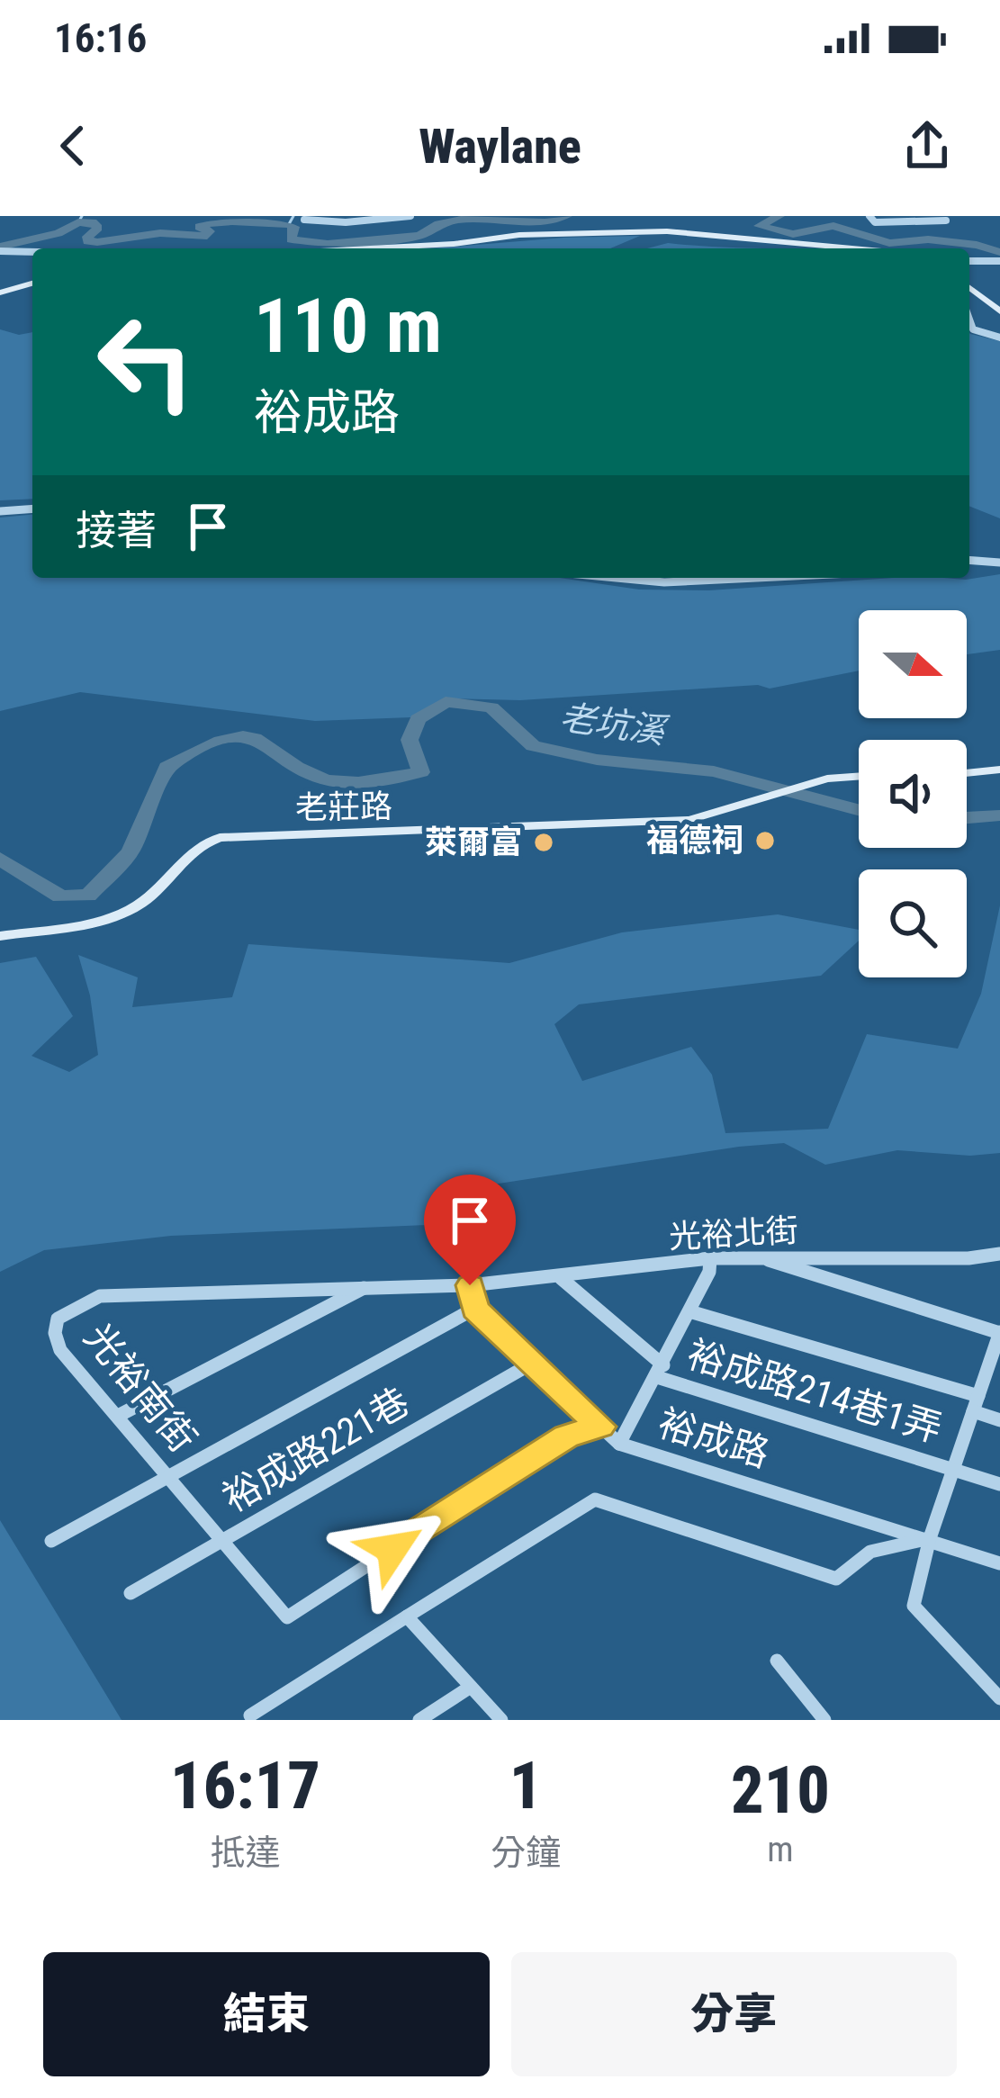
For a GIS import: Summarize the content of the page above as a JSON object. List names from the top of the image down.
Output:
{
  "streets": {
    "street": [
      "老莊路",
      "光裕北街",
      "光裕南街",
      "裕成路214巷1弄",
      "裕成路",
      "裕成路221巷"
    ]
  },
  "crossings": [
    ["光裕北街", "光裕南街"],
    ["光裕南街", "裕成路"],
    ["光裕南街", "裕成路221巷"],
    ["裕成路", "裕成路221巷"]
  ],
  "water": ["老坑溪"],
  "places": ["福德祠", "萊爾富"],
  "north": "right",
  "page": {
    "status": "16:16",
    "header": "Waylane",
    "turn": ["110 m", "裕成路"],
    "then": "接著",
    "eta": [
      "16:17",
      "抵達",
      "1",
      "分鐘",
      "210",
      "m"
    ],
    "buttons": ["結束", "分享"]
  }
}
